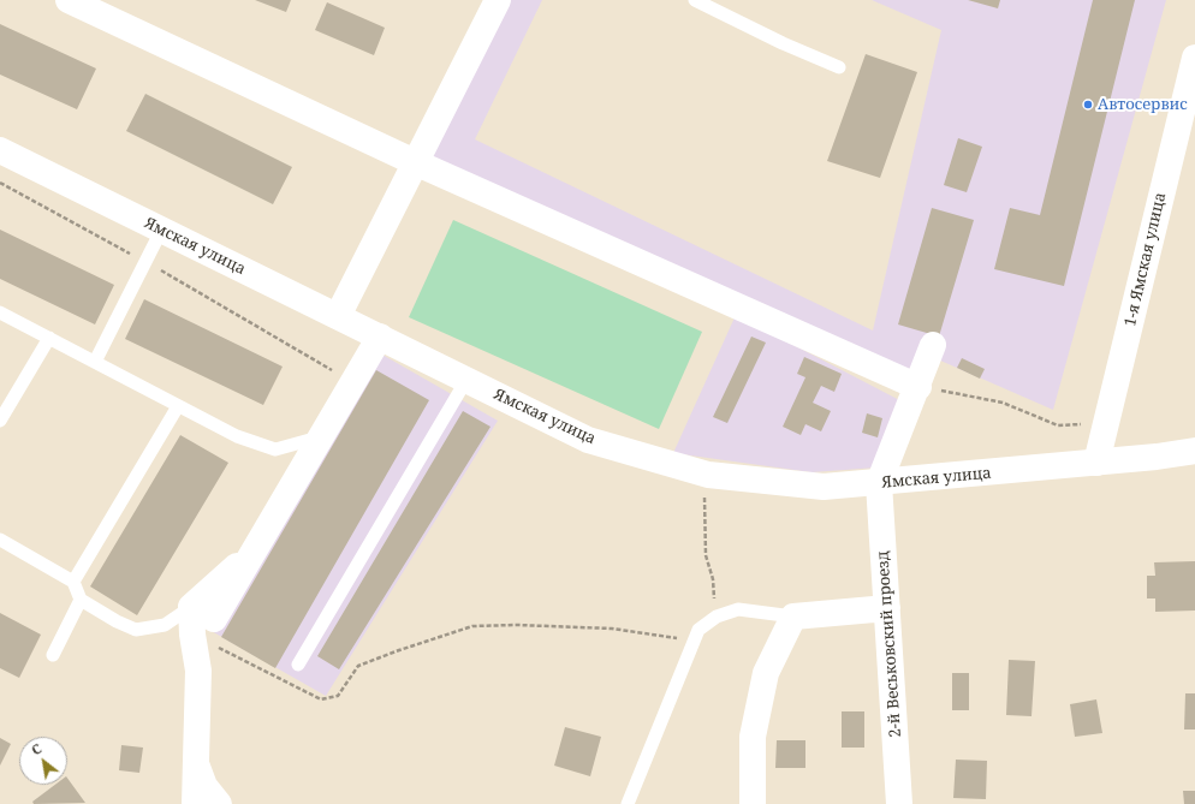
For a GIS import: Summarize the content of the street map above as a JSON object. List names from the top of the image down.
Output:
{
  "streets": {
    "street": ["Ямская улица", "1-я Ямская улица", "2-й Веськовский проезд"]
  },
  "crossings": [
    ["Ямская улица", "1-я Ямская улица"],
    ["Ямская улица", "2-й Веськовский проезд"]
  ],
  "places": ["Автосервис"],
  "north": "top left"
}
